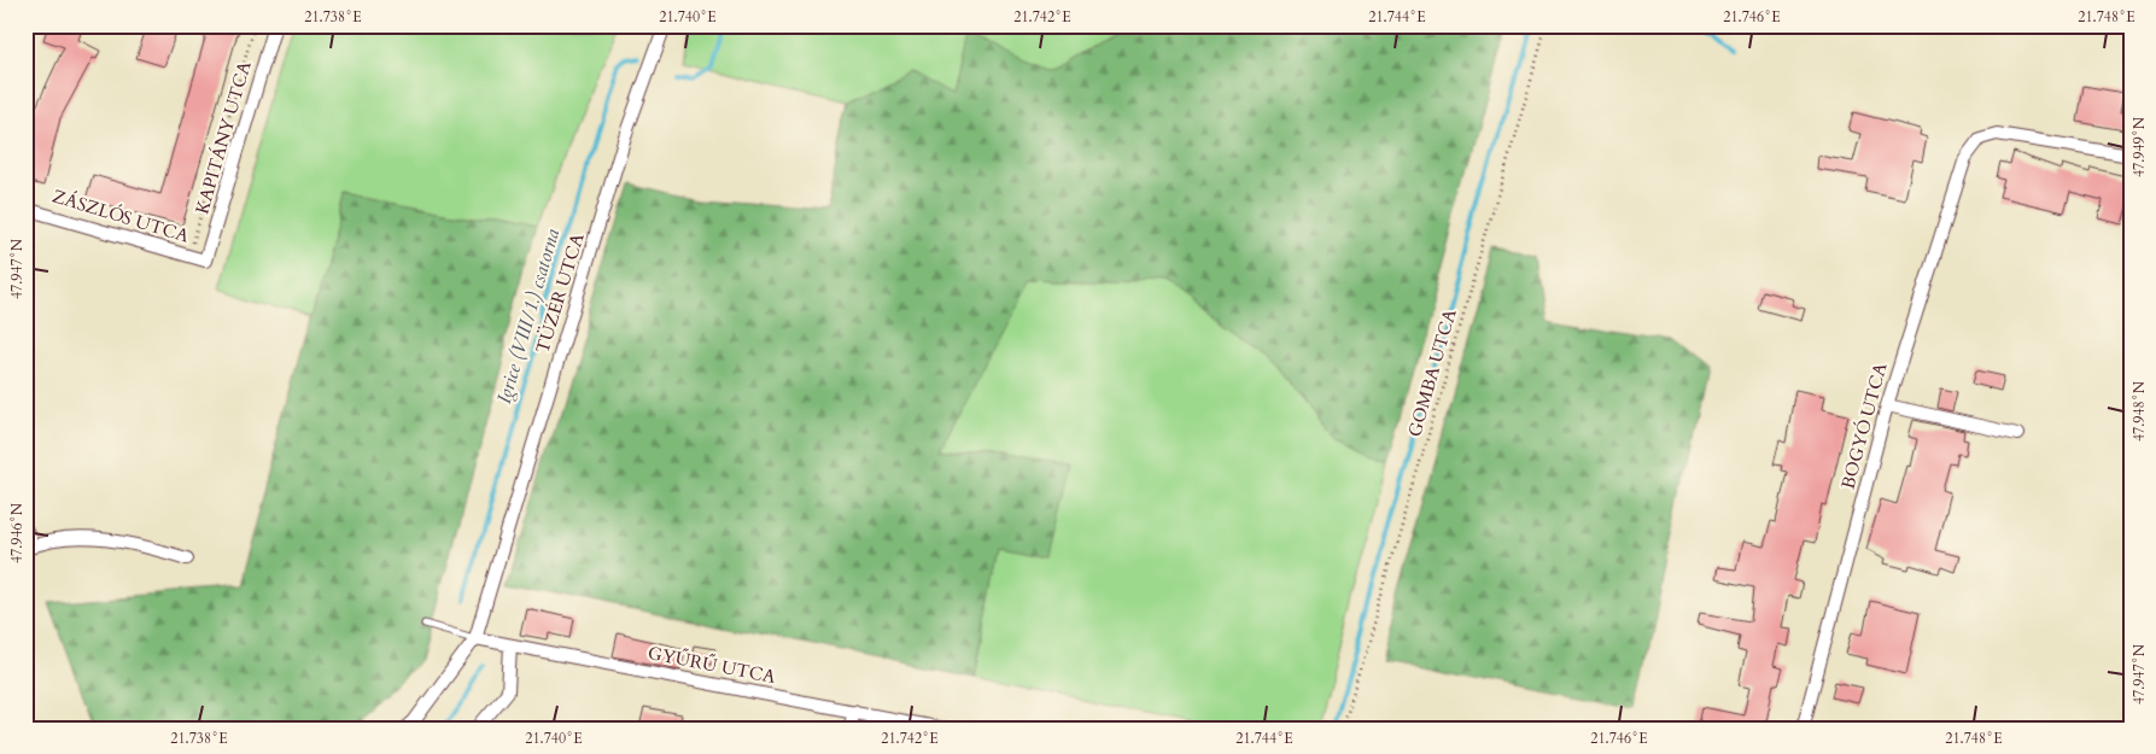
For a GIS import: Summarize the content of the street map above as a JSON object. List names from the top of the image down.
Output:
{
  "streets": {
    "street": [
      "KAPITÁNY UTCA",
      "ZÁSZLÓS UTCA",
      "TÜZÉR UTCA",
      "BOGYÓ UTCA",
      "GYŰRŰ UTCA"
    ],
    "path": ["GOMBA UTCA"]
  },
  "crossings": [
    ["KAPITÁNY UTCA", "ZÁSZLÓS UTCA"],
    ["TÜZÉR UTCA", "GYŰRŰ UTCA"]
  ],
  "water": ["Igrice (VIII/1.) csatorna"],
  "coordinates": [
    "21.738°E",
    "21.740°E",
    "21.742°E",
    "21.744°E",
    "21.746°E",
    "21.748°E",
    "47.949°N",
    "47.947°N",
    "47.948°N",
    "47.946°N"
  ]
}
